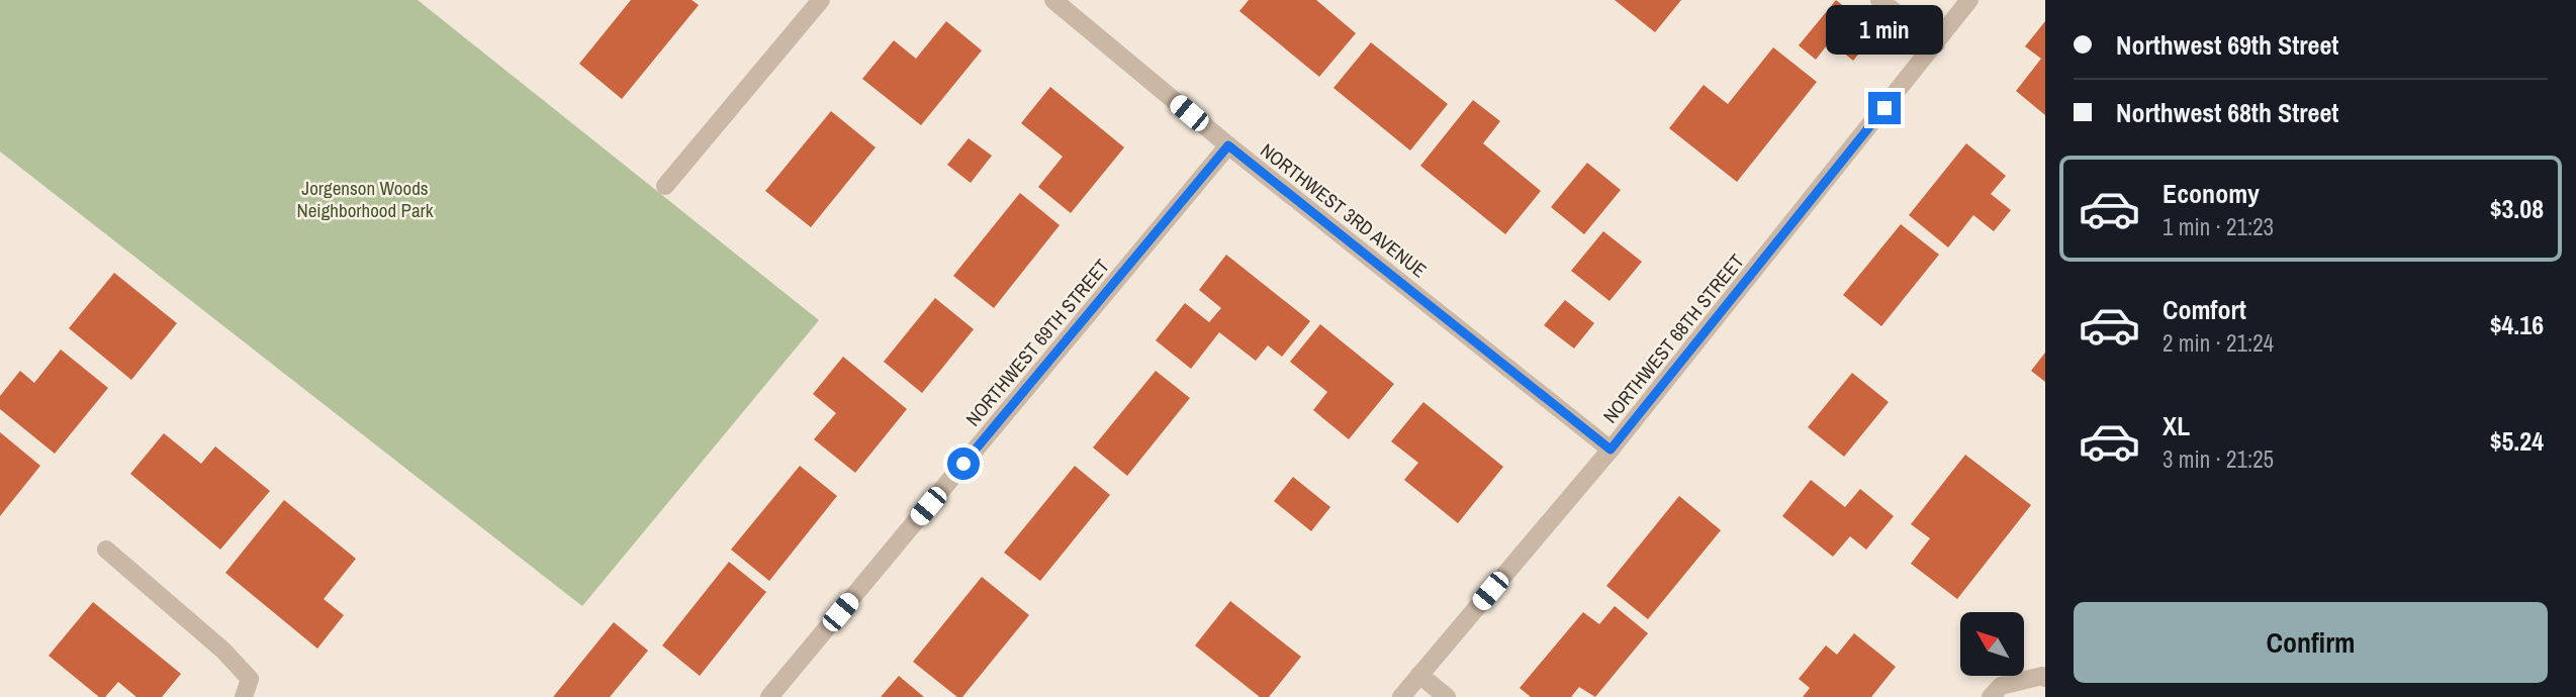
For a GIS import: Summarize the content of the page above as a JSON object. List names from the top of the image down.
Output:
{
  "streets": {
    "street": ["NORTHWEST 3RD AVENUE", "NORTHWEST 68TH STREET", "NORTHWEST 69TH STREET"]
  },
  "crossings": [
    ["NORTHWEST 3RD AVENUE", "NORTHWEST 68TH STREET"],
    ["NORTHWEST 3RD AVENUE", "NORTHWEST 69TH STREET"]
  ],
  "parks": ["Jorgenson Woods Neighborhood Park"],
  "north": "top left",
  "page": {
    "banner": ["Northwest 69th Street", "Northwest 68th Street"],
    "bubble": "1 min",
    "list": [
      {
        "name": "Economy",
        "note": "1 min · 21:23",
        "value": "$3.08"
      },
      {
        "name": "Comfort",
        "note": "2 min · 21:24",
        "value": "$4.16"
      },
      {
        "name": "XL",
        "note": "3 min · 21:25",
        "value": "$5.24"
      }
    ],
    "buttons": "Confirm"
  }
}
